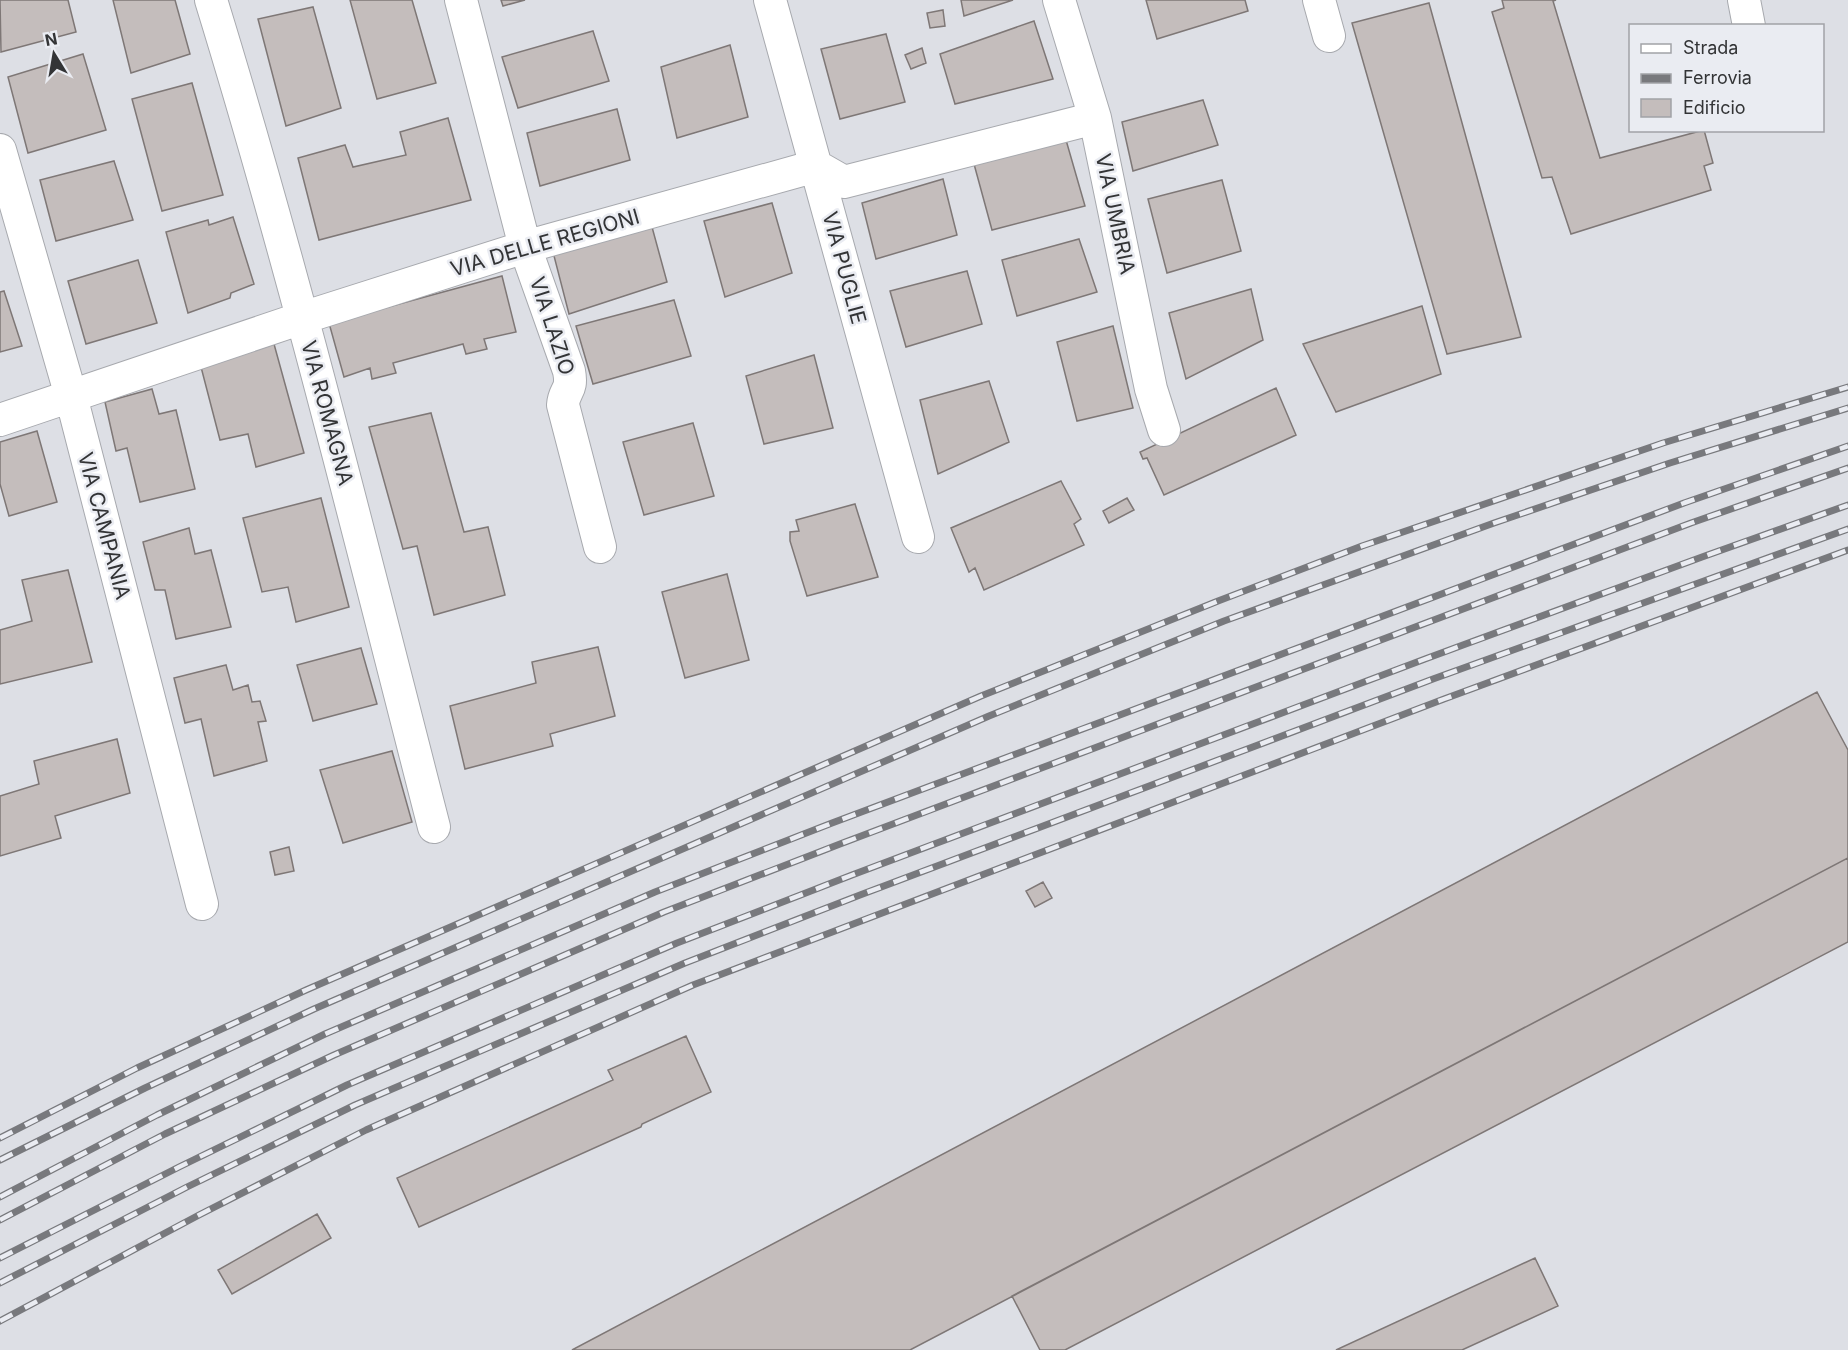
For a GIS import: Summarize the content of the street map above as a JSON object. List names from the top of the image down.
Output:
{
  "streets": {
    "street": [
      "VIA UMBRIA",
      "VIA DELLE REGIONI",
      "VIA PUGLIE",
      "VIA LAZIO",
      "VIA ROMAGNA",
      "VIA CAMPANIA"
    ]
  },
  "crossings": [
    ["VIA DELLE REGIONI", "VIA PUGLIE"],
    ["VIA DELLE REGIONI", "VIA LAZIO"],
    ["VIA DELLE REGIONI", "VIA ROMAGNA"],
    ["VIA DELLE REGIONI", "VIA CAMPANIA"]
  ],
  "legend": ["Strada", "Ferrovia", "Edificio"],
  "north": "top"
}
